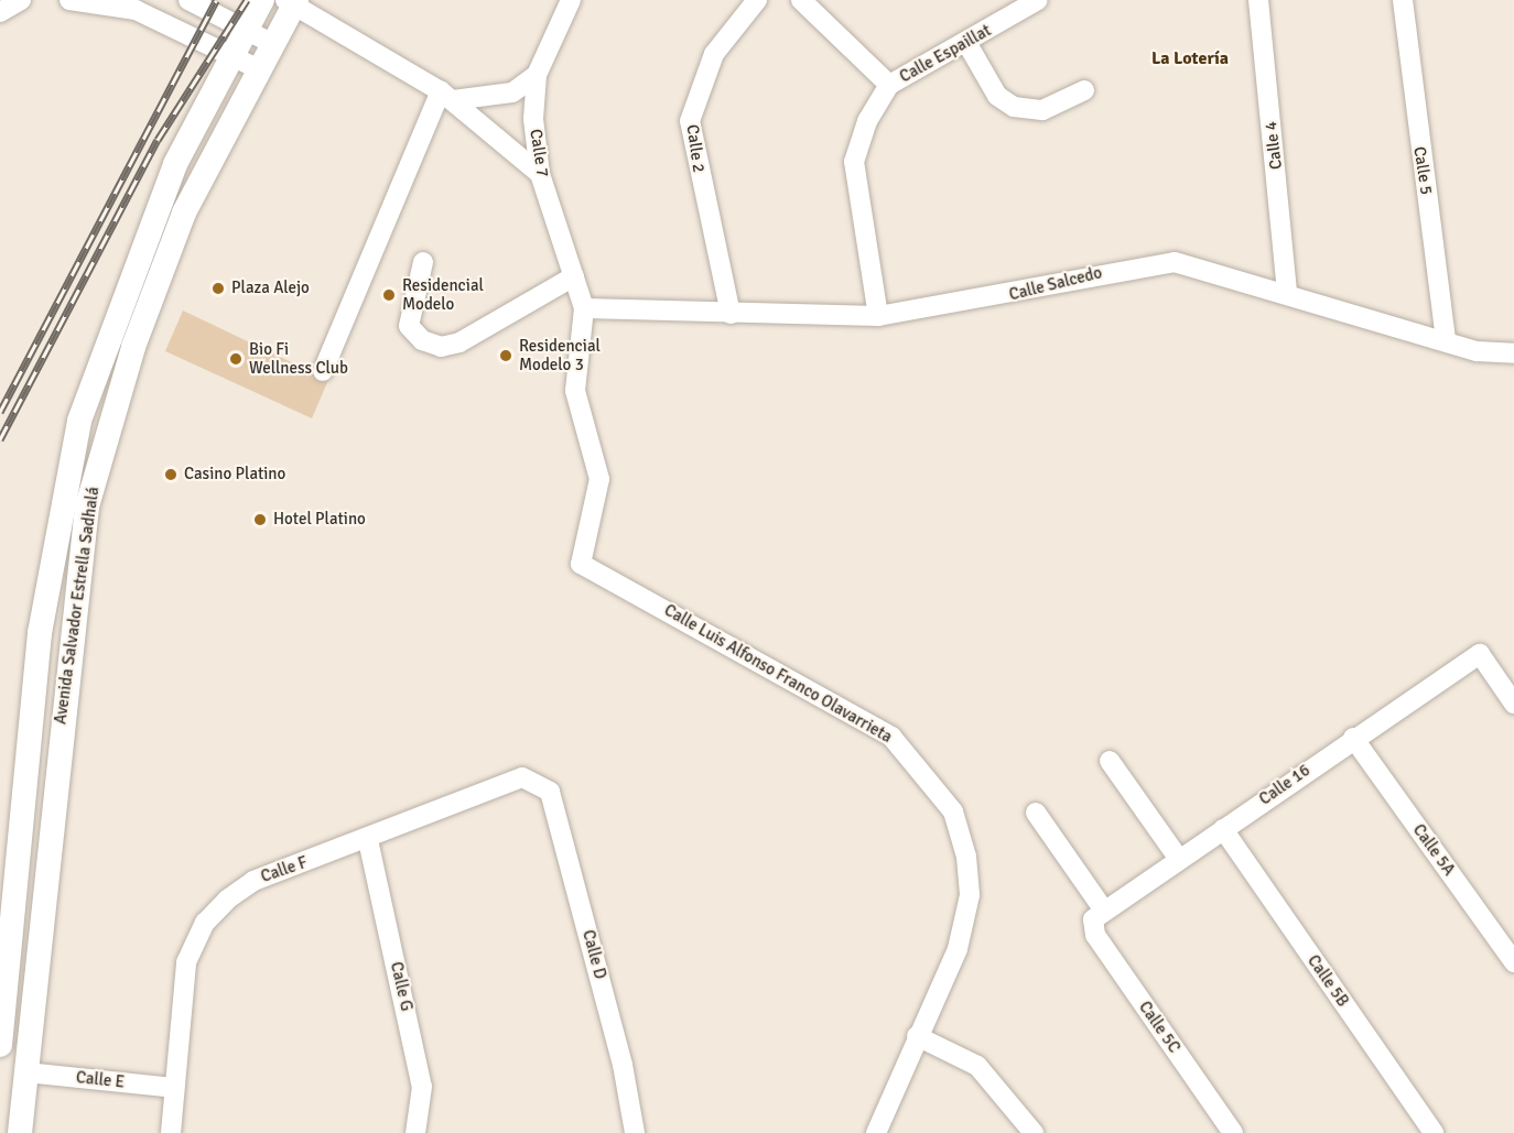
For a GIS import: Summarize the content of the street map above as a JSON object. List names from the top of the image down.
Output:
{
  "streets": {
    "main road": ["Avenida Salvador Estrella Sadhalá"],
    "street": [
      "Calle Espaillat",
      "Calle 4",
      "Calle 2",
      "Calle 7",
      "Calle 5",
      "Calle Salcedo",
      "Calle Luis Alfonso Franco Olavarrieta",
      "Calle 16",
      "Calle 5A",
      "Calle F",
      "Calle D",
      "Calle 5B",
      "Calle G",
      "Calle 5C",
      "Calle E"
    ]
  },
  "crossings": [
    ["Calle Espaillat", "Calle Salcedo"],
    ["Calle 4", "Calle Salcedo"],
    ["Calle 2", "Calle Salcedo"],
    ["Calle 7", "Calle Salcedo"],
    ["Calle 7", "Calle Luis Alfonso Franco Olavarrieta"],
    ["Calle 5", "Calle Salcedo"],
    ["Calle Salcedo", "Calle Luis Alfonso Franco Olavarrieta"],
    ["Avenida Salvador Estrella Sadhalá", "Calle E"],
    ["Calle 16", "Calle 5A"],
    ["Calle 16", "Calle 5B"],
    ["Calle 16", "Calle 5C"],
    ["Calle F", "Calle D"],
    ["Calle F", "Calle G"],
    ["Calle F", "Calle E"]
  ],
  "districts": ["La Lotería"],
  "places": [
    "Plaza Alejo",
    "Residencial Modelo",
    "Residencial Modelo 3",
    "Bio Fi Wellness Club",
    "Casino Platino",
    "Hotel Platino"
  ]
}
